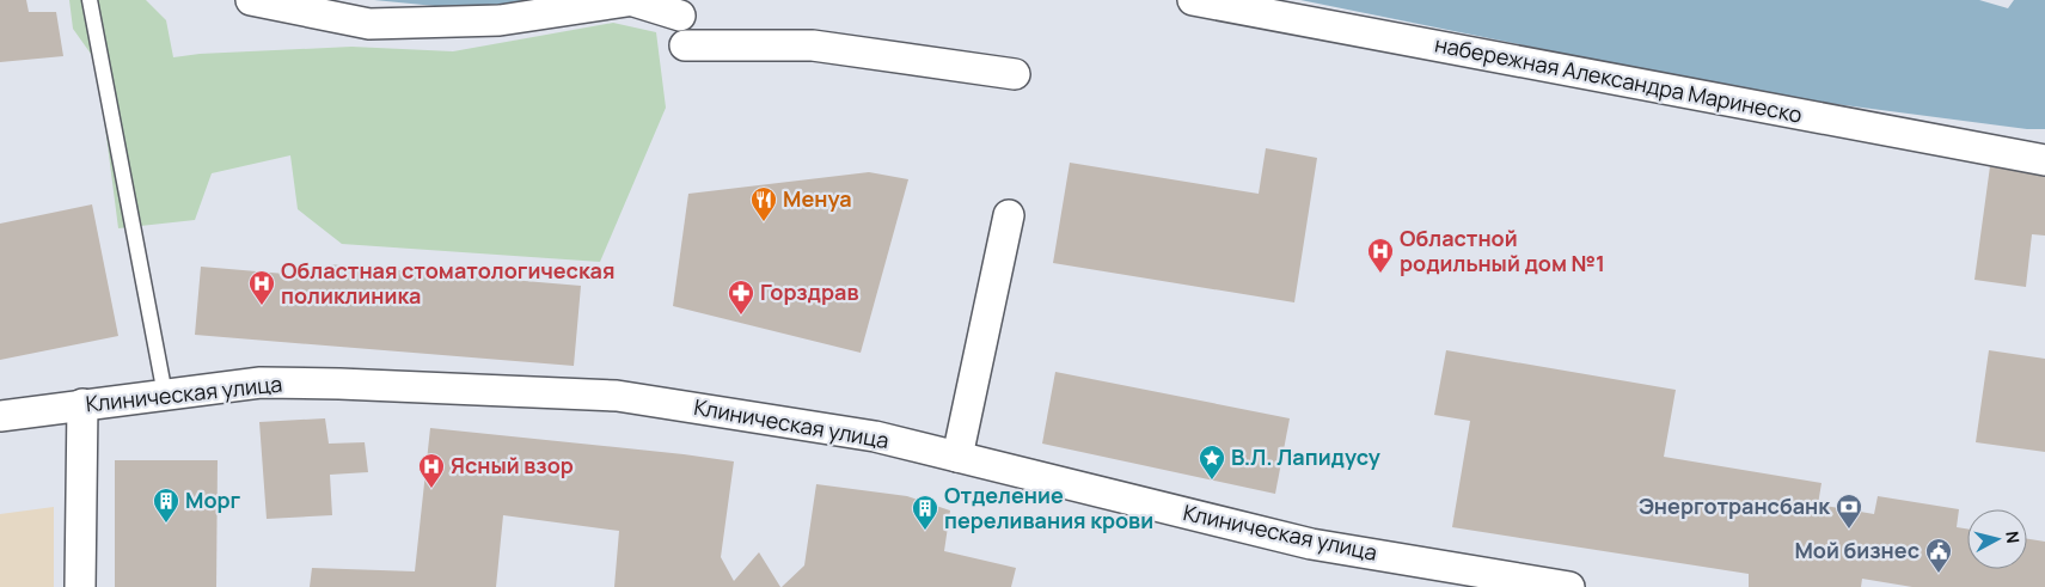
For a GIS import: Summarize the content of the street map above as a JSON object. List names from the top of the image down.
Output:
{
  "streets": {
    "street": ["набережная Александра Маринеско", "Клиническая улица"]
  },
  "places": {
    "restaurant": ["Менуа"],
    "hospital": ["Областной родильный дом №1", "Областная стоматологическая поликлиника", "Ясный взор"],
    "pharmacy": ["Горздрав"],
    "place": ["В.Л. Лапидусу"],
    "building": ["Морг", "Отделение переливания крови"],
    "bank": ["Энерготрансбанк"],
    "public building": ["Мой бизнес"]
  },
  "north": "right"
}
